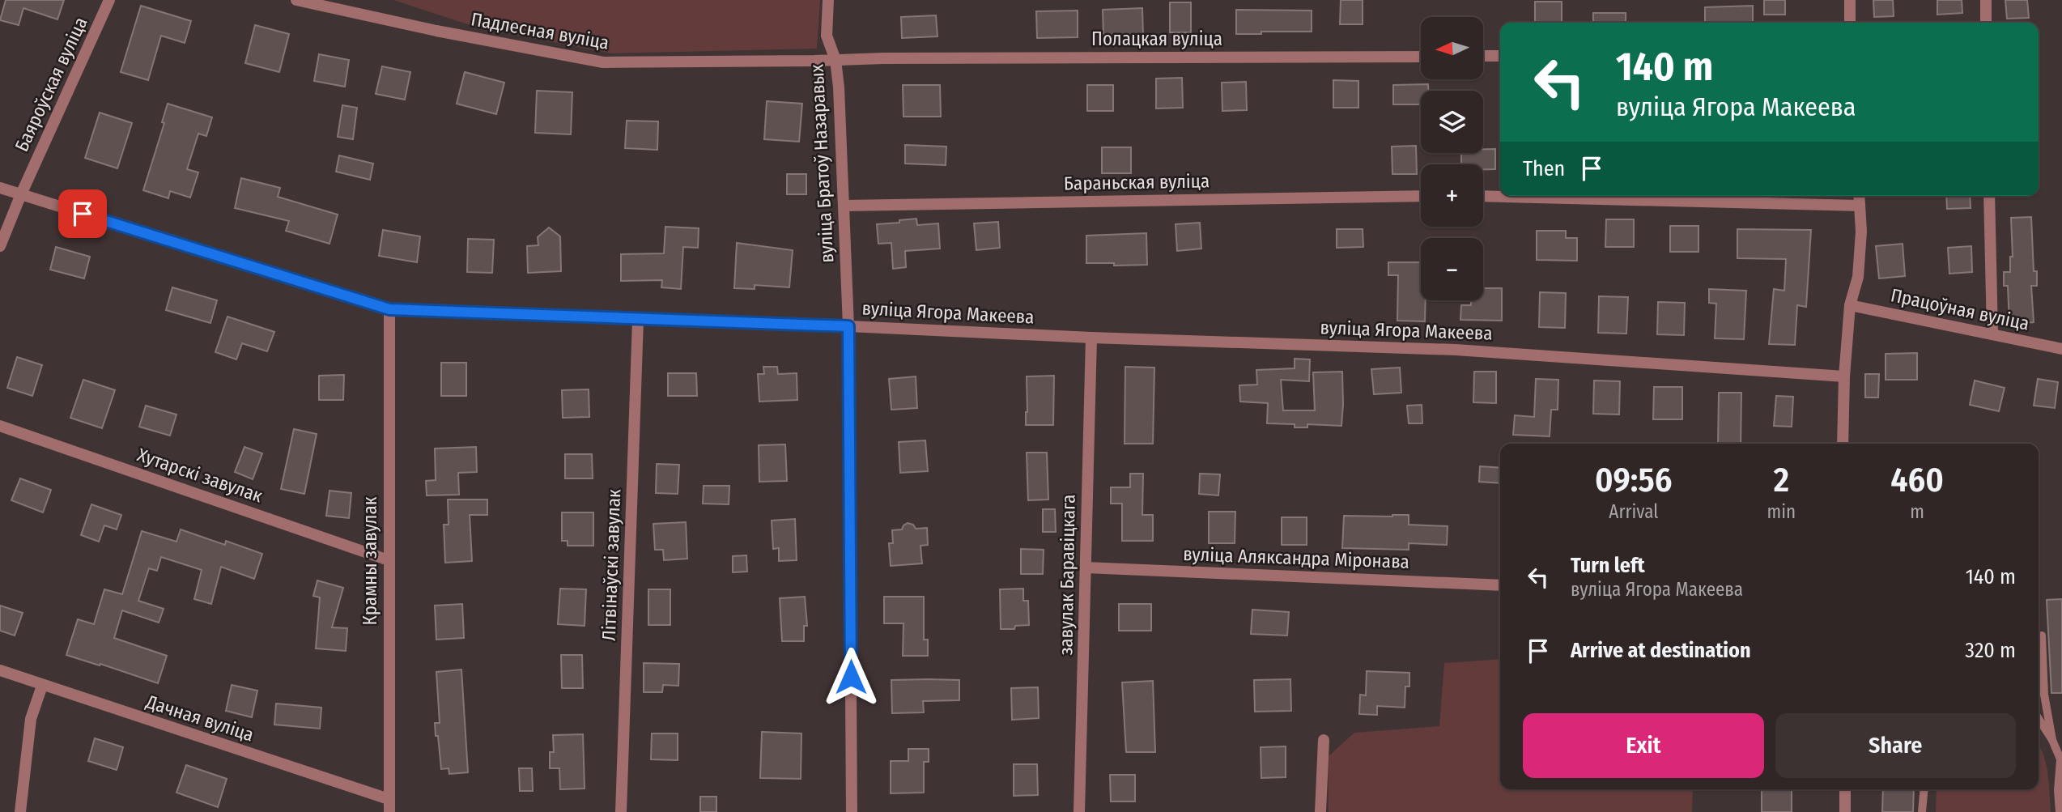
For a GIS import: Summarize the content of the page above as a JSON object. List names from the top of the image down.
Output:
{
  "streets": {
    "street": [
      "Падлесная вуліца",
      "Полацкая вуліца",
      "Баяроўская вуліца",
      "вуліца Братоў Назаравых",
      "Бараньская вуліца",
      "Працоўная вуліца",
      "вуліца Ягора Макеева",
      "Хутарскі завулак",
      "вуліца Аляксандра Міронава",
      "Крамны завулак",
      "Літвінаўскі завулак",
      "завулак Баравіцкага",
      "Дачная вуліца"
    ]
  },
  "crossings": [
    ["Падлесная вуліца", "Полацкая вуліца"],
    ["Падлесная вуліца", "вуліца Братоў Назаравых"],
    ["Баяроўская вуліца", "вуліца Ягора Макеева"],
    ["вуліца Братоў Назаравых", "Бараньская вуліца"],
    ["вуліца Братоў Назаравых", "вуліца Ягора Макеева"],
    ["вуліца Ягора Макеева", "Крамны завулак"],
    ["вуліца Ягора Макеева", "Літвінаўскі завулак"],
    ["вуліца Ягора Макеева", "завулак Баравіцкага"],
    ["Хутарскі завулак", "Крамны завулак"],
    ["вуліца Аляксандра Міронава", "завулак Баравіцкага"],
    ["Крамны завулак", "Дачная вуліца"]
  ],
  "north": "left",
  "page": {
    "map_buttons": ["+", "−"],
    "turn": ["140 m", "вуліца Ягора Макеева"],
    "then": "Then",
    "eta": [
      "09:56",
      "Arrival",
      "2",
      "min",
      "460",
      "m"
    ],
    "list": [
      {
        "name": "Turn left",
        "note": "вуліца Ягора Макеева",
        "value": "140 m"
      },
      {
        "name": "Arrive at destination",
        "value": "320 m"
      }
    ],
    "buttons": ["Exit", "Share"]
  }
}
